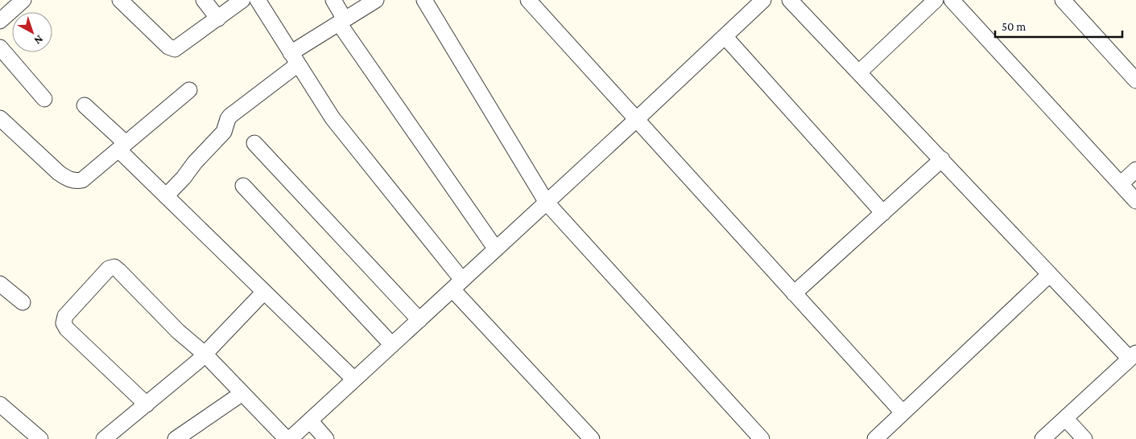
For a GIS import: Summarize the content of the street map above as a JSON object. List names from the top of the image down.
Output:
{
  "scale_bar": "50 m",
  "north": "bottom right"
}
